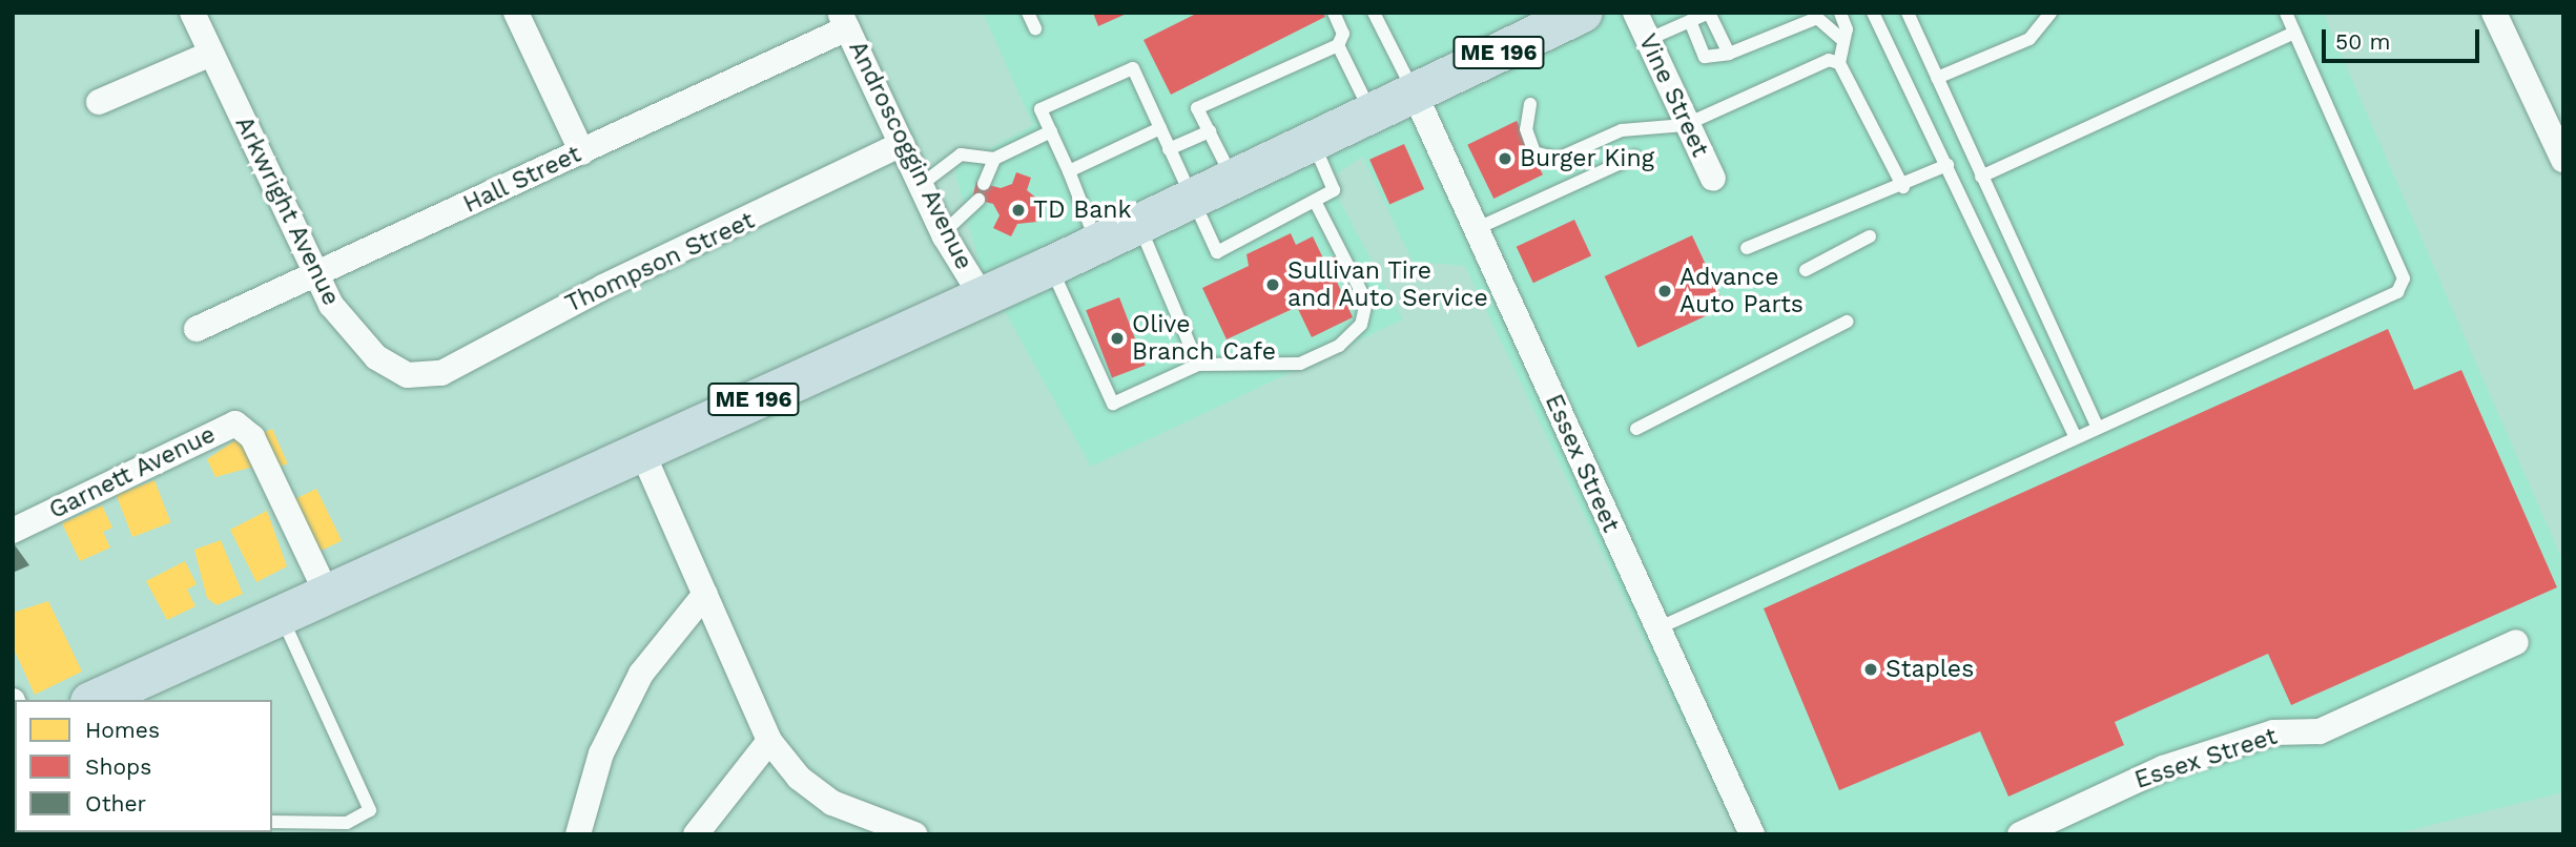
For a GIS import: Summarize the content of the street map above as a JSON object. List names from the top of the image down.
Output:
{
  "streets": {
    "highway": ["ME 196"],
    "street": [
      "Vine Street",
      "Androscoggin Avenue",
      "Hall Street",
      "Arkwright Avenue",
      "Thompson Street",
      "Essex Street",
      "Garnett Avenue"
    ]
  },
  "crossings": [
    ["ME 196", "Androscoggin Avenue"],
    ["ME 196", "Essex Street"],
    ["ME 196", "Garnett Avenue"],
    ["Androscoggin Avenue", "Hall Street"],
    ["Androscoggin Avenue", "Thompson Street"],
    ["Hall Street", "Arkwright Avenue"],
    ["Arkwright Avenue", "Thompson Street"]
  ],
  "places": [
    "Burger King",
    "TD Bank",
    "Sullivan Tire and Auto Service",
    "Advance Auto Parts",
    "Olive Branch Cafe",
    "Staples"
  ],
  "legend": ["Homes", "Shops", "Other"],
  "scale_bar": "50 m"
}
